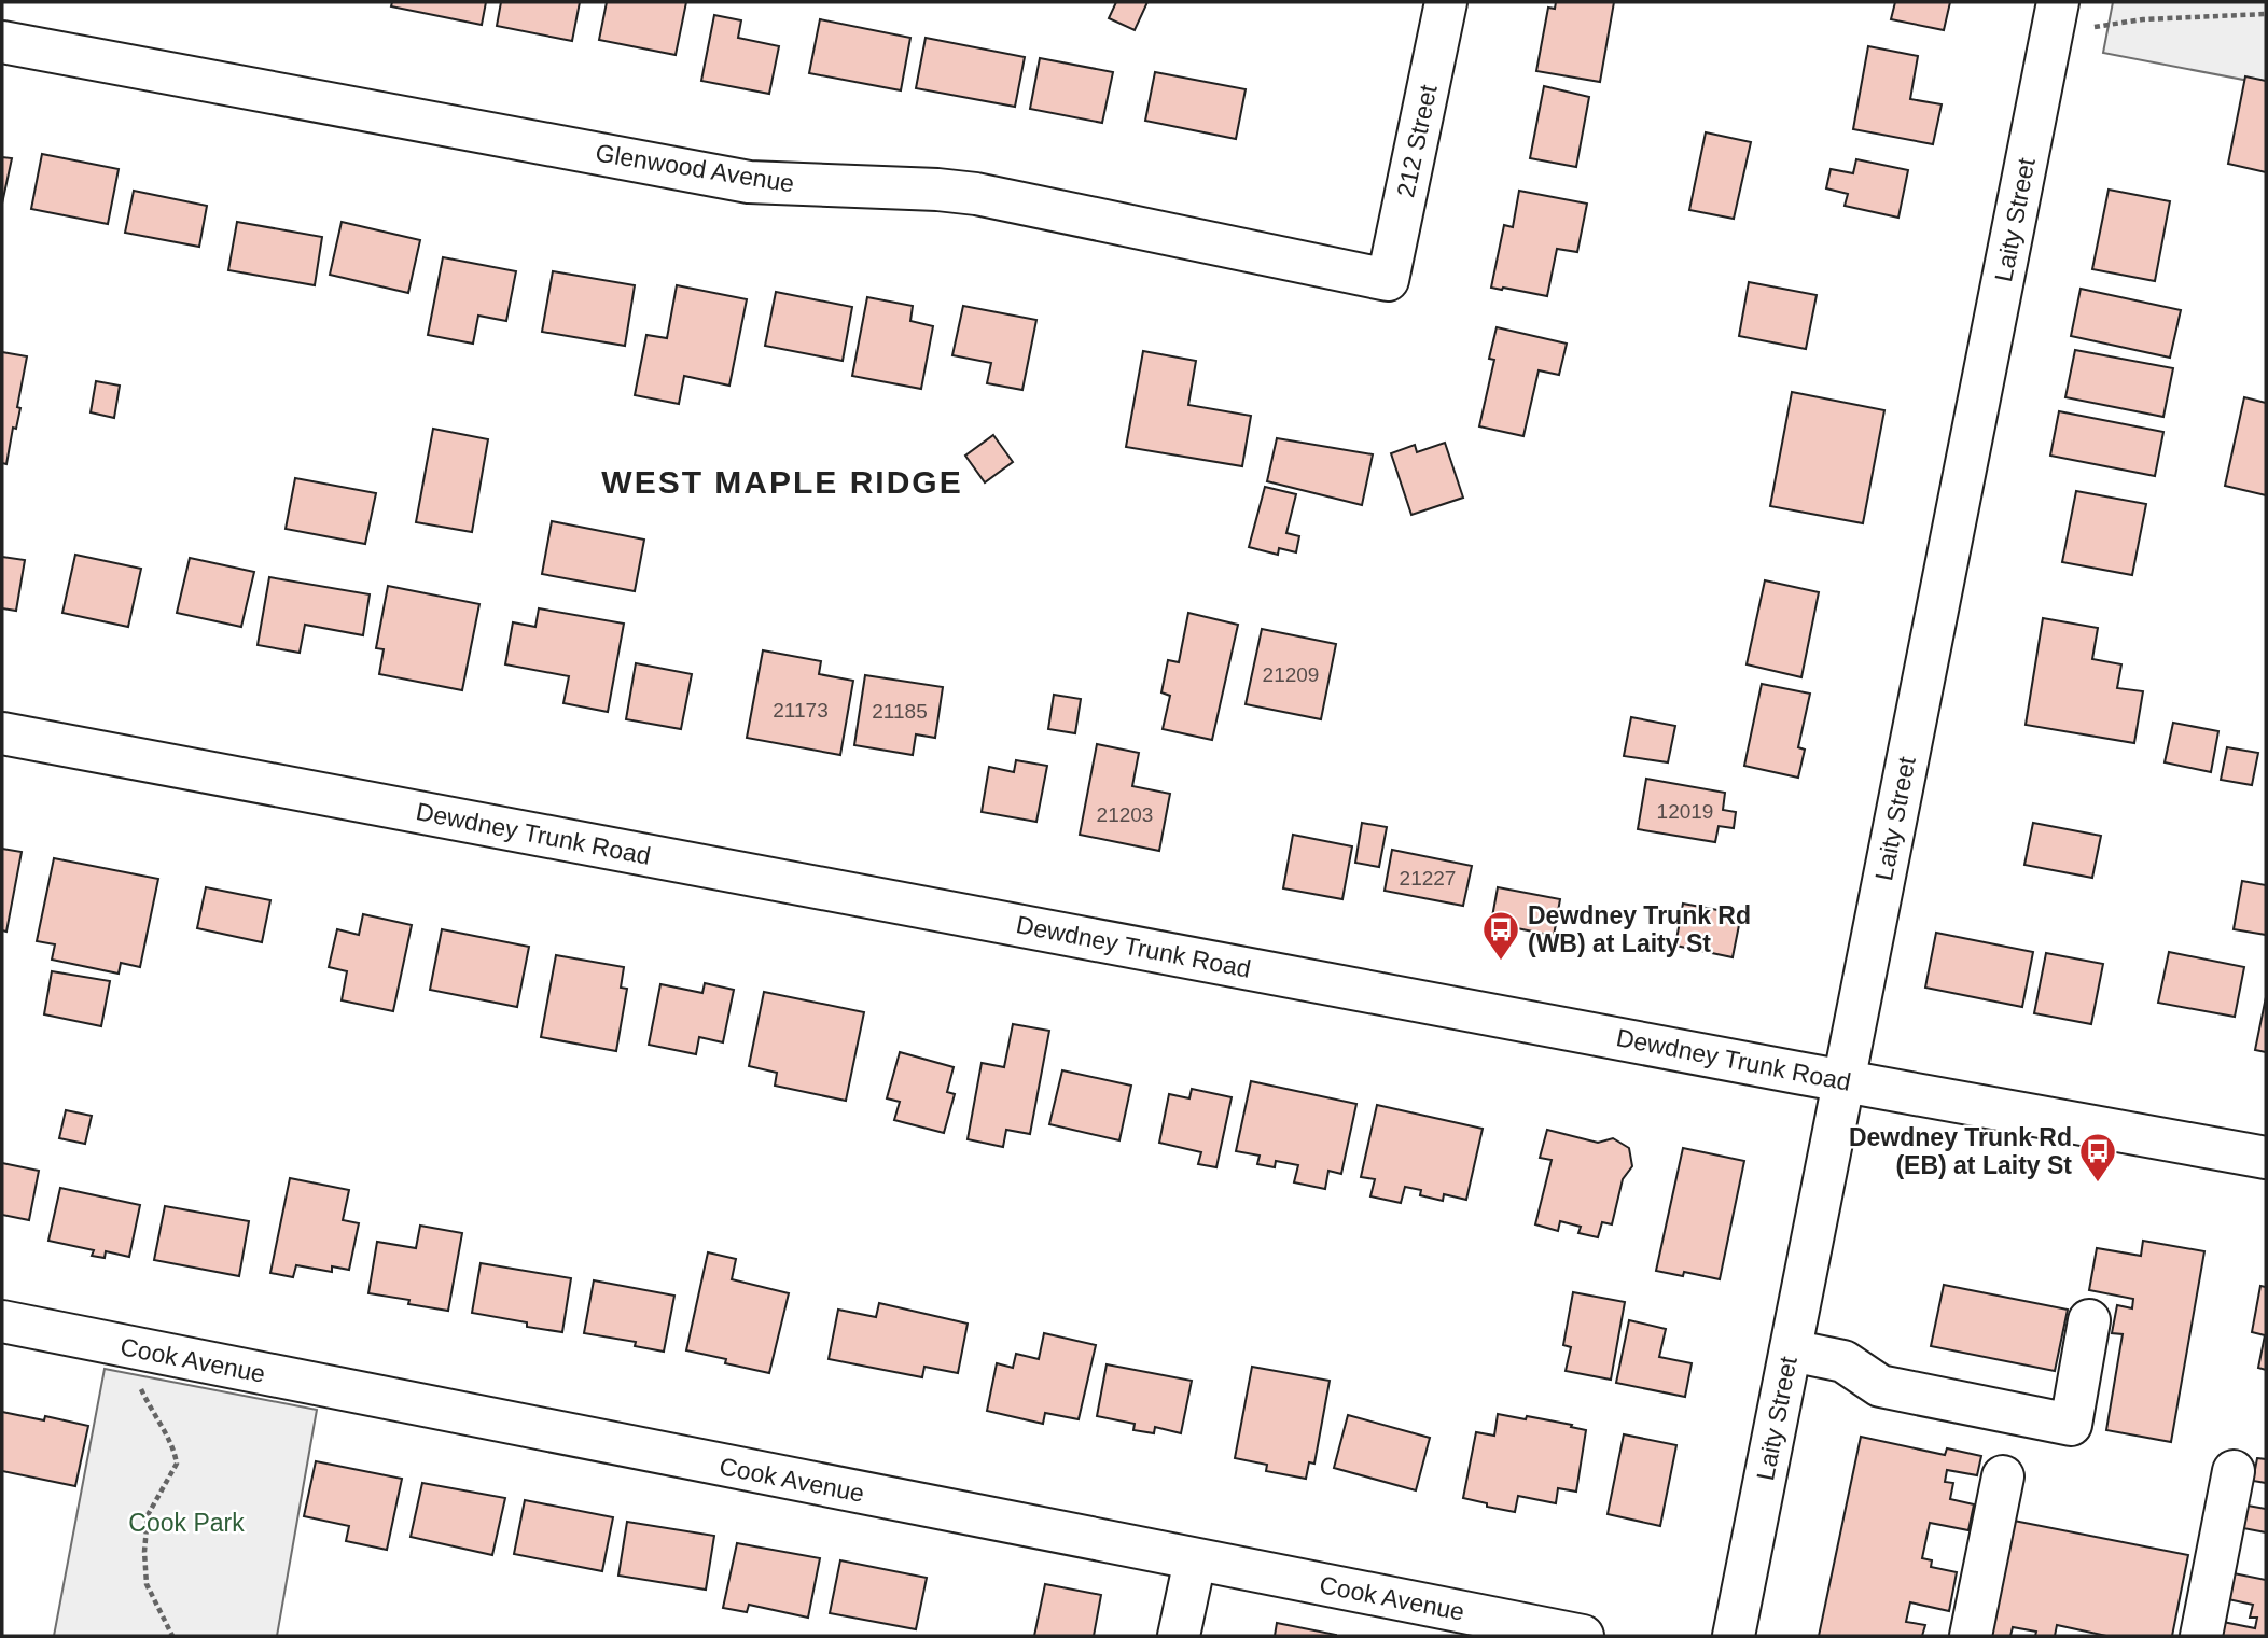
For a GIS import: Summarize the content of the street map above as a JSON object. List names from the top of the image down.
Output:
{
  "streets": {
    "street": [
      "212 Street",
      "Glenwood Avenue",
      "Laity Street",
      "Dewdney Trunk Road",
      "Cook Avenue"
    ]
  },
  "crossings": [
    ["212 Street", "Glenwood Avenue"],
    ["Laity Street", "Dewdney Trunk Road"]
  ],
  "districts": ["WEST MAPLE RIDGE"],
  "parks": ["Cook Park"],
  "places": {
    "bus stop": ["Dewdney Trunk Rd (WB) at Laity St", "Dewdney Trunk Rd (EB) at Laity St"]
  },
  "house_numbers": [
    "21209",
    "21173",
    "21185",
    "12019",
    "21203",
    "21227"
  ]
}
